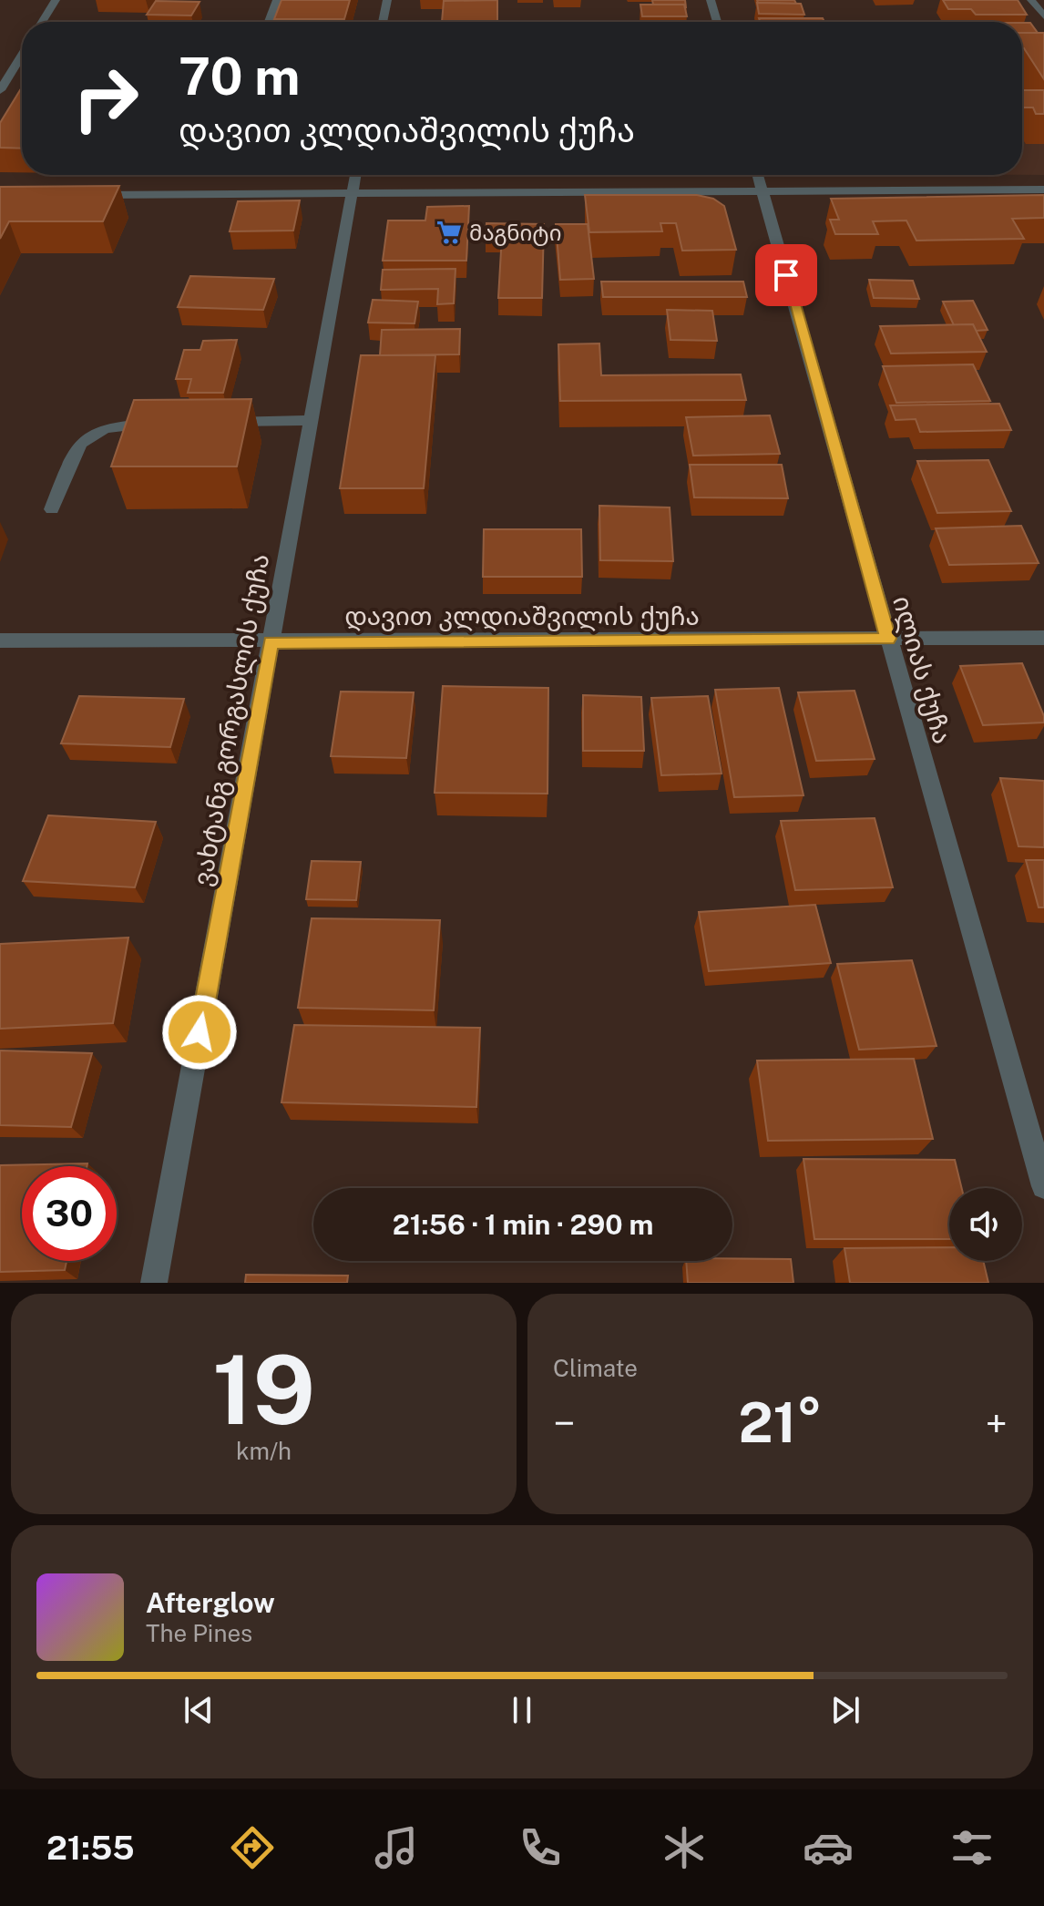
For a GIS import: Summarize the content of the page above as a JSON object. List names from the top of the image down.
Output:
{
  "streets": {
    "street": ["დავით კლდიაშვილის ქუჩა", "ილიას ქუჩა", "ვახტანგ გორგასლის ქუჩა"]
  },
  "crossings": [
    ["დავით კლდიაშვილის ქუჩა", "ილიას ქუჩა"],
    ["დავით კლდიაშვილის ქუჩა", "ვახტანგ გორგასლის ქუჩა"]
  ],
  "places": {
    "supermarket": ["მაგნიტი"]
  },
  "page": {
    "turn": ["70 m", "დავით კლდიაშვილის ქუჩა"],
    "limit": "30",
    "trip": "21:56 · 1 min · 290 m",
    "tile": [
      ["19", "km/h"],
      "Climate"
    ],
    "heat": ["−", "21°", "+"],
    "song": ["Afterglow", "The Pines"],
    "tabs": "21:55"
  }
}
